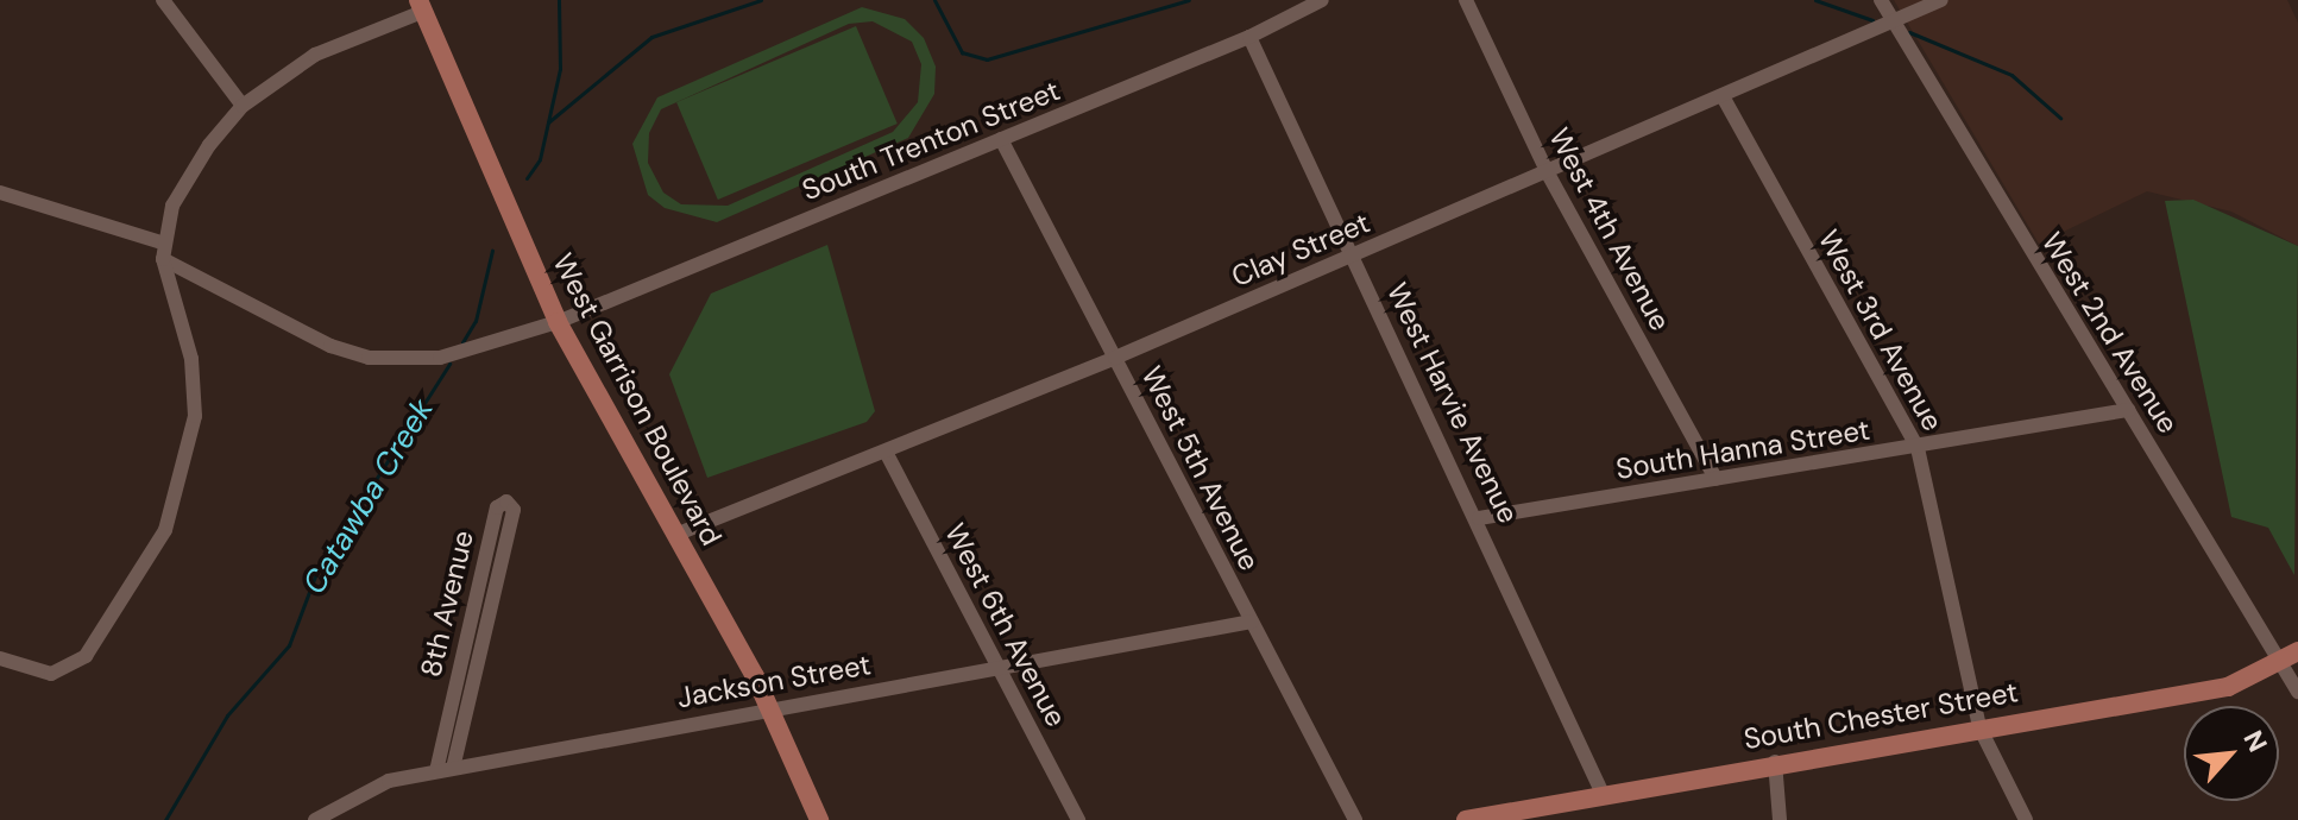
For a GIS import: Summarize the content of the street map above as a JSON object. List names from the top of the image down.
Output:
{
  "streets": {
    "main road": ["West Garrison Boulevard", "South Chester Street"],
    "street": [
      "South Trenton Street",
      "West 4th Avenue",
      "Clay Street",
      "West 3rd Avenue",
      "West 2nd Avenue",
      "West Harvie Avenue",
      "South Hanna Street",
      "West 5th Avenue",
      "8th Avenue",
      "West 6th Avenue",
      "Jackson Street"
    ]
  },
  "crossings": [
    ["South Trenton Street", "West Garrison Boulevard"],
    ["South Trenton Street", "West Harvie Avenue"],
    ["South Trenton Street", "West 5th Avenue"],
    ["West 4th Avenue", "Clay Street"],
    ["West 4th Avenue", "South Hanna Street"],
    ["Clay Street", "West 3rd Avenue"],
    ["Clay Street", "West 2nd Avenue"],
    ["Clay Street", "West Garrison Boulevard"],
    ["Clay Street", "West Harvie Avenue"],
    ["Clay Street", "West 5th Avenue"],
    ["Clay Street", "West 6th Avenue"],
    ["West 3rd Avenue", "South Hanna Street"],
    ["West 3rd Avenue", "South Chester Street"],
    ["West 2nd Avenue", "South Hanna Street"],
    ["West 2nd Avenue", "South Chester Street"],
    ["West Garrison Boulevard", "Jackson Street"],
    ["West Harvie Avenue", "South Hanna Street"],
    ["West Harvie Avenue", "South Chester Street"],
    ["West 5th Avenue", "Jackson Street"],
    ["8th Avenue", "Jackson Street"],
    ["West 6th Avenue", "Jackson Street"]
  ],
  "water": ["Catawba Creek"],
  "north": "top right"
}
